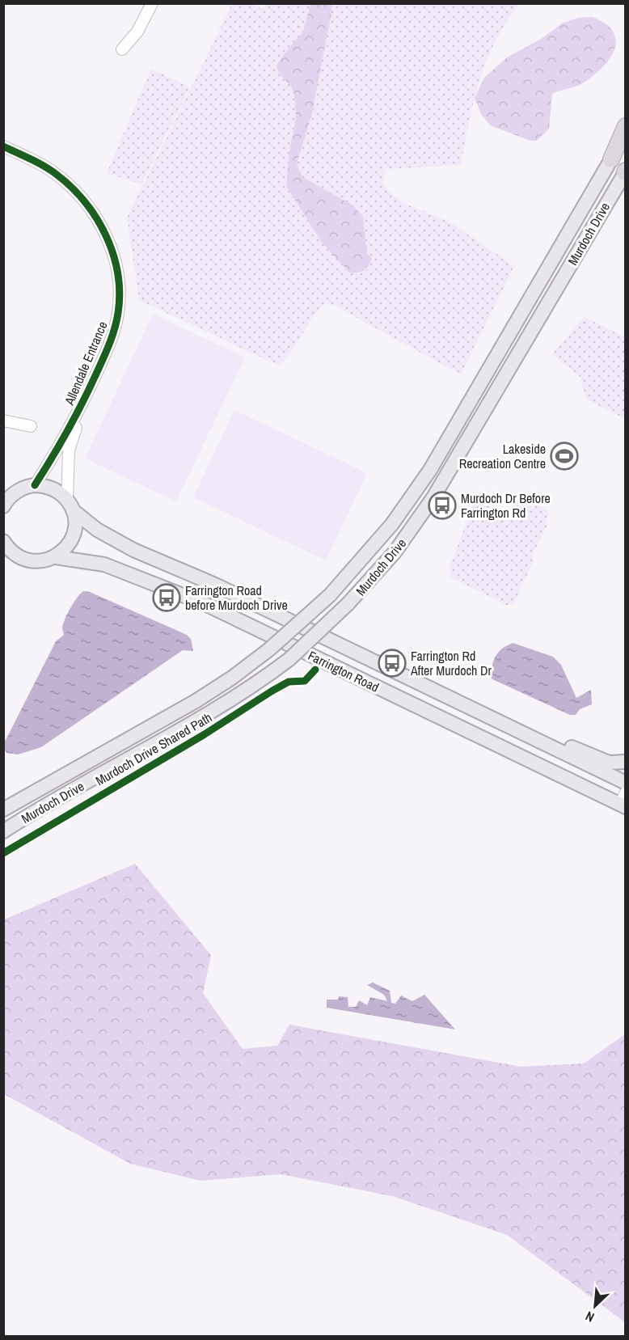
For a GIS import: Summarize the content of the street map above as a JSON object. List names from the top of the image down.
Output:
{
  "streets": {
    "main road": ["Murdoch Drive", "Farrington Road"],
    "street": ["Allendale Entrance"],
    "cycle path": ["Murdoch Drive Shared Path"]
  },
  "crossings": [
    ["Allendale Entrance", "Farrington Road"]
  ],
  "places": {
    "sports": ["Lakeside Recreation Centre"],
    "bus stop": ["Murdoch Dr Before Farrington Rd", "Farrington Road before Murdoch Drive", "Farrington Rd After Murdoch Dr"]
  },
  "north": "bottom left"
}
